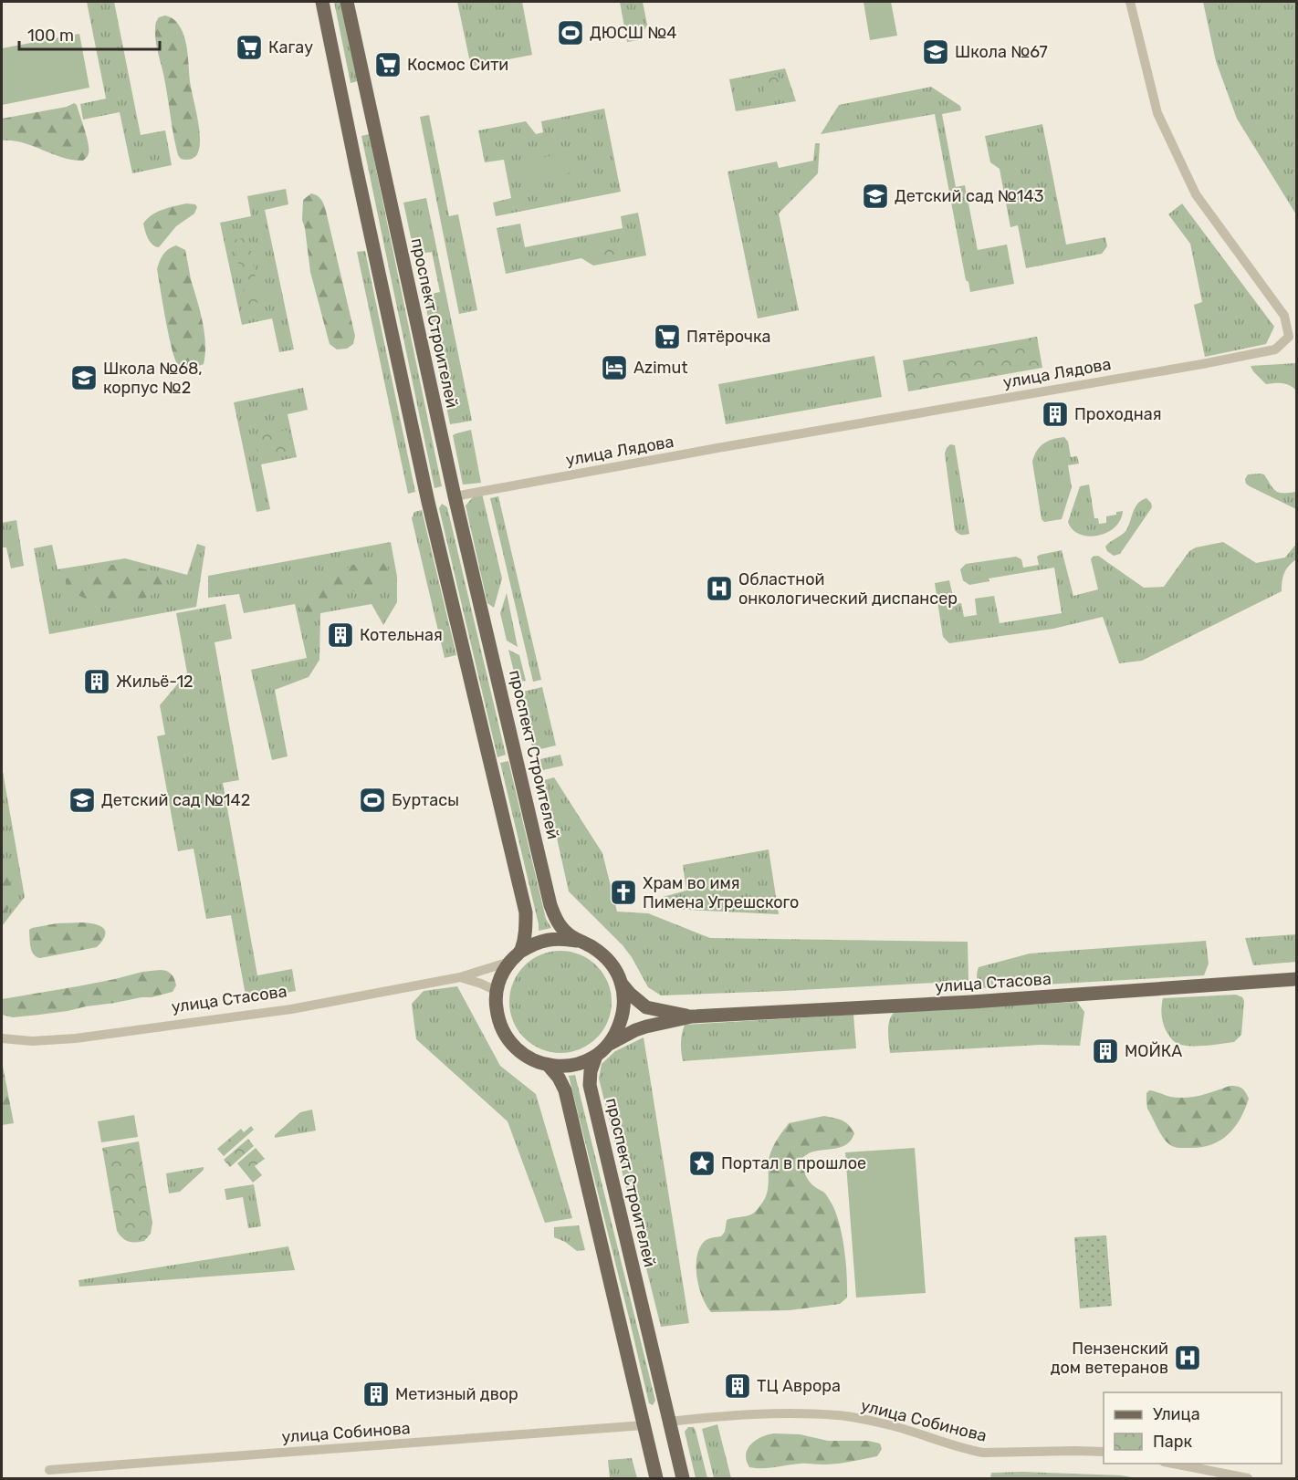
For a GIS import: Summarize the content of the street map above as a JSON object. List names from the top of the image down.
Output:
{
  "streets": {
    "main road": ["проспект Строителей", "улица Стасова"],
    "street": ["улица Лядова", "улица Собинова"]
  },
  "crossings": [
    ["проспект Строителей", "улица Лядова"],
    ["проспект Строителей", "улица Стасова"],
    ["проспект Строителей", "улица Собинова"]
  ],
  "places": {
    "sports": ["ДЮСШ №4", "Буртасы"],
    "supermarket": ["Кагау", "Космос Сити", "Пятёрочка"],
    "school or university": [
      "Школа №67",
      "Детский сад №143",
      "Школа №68, корпус №2",
      "Детский сад №142"
    ],
    "hotel": ["Azimut"],
    "building": [
      "Проходная",
      "Котельная",
      "Жильё-12",
      "МОЙКА",
      "ТЦ Аврора",
      "Метизный двор"
    ],
    "hospital": ["Областной онкологический диспансер", "Пензенский дом ветеранов"],
    "church": ["Храм во имя Пимена Угрешского"],
    "place": ["Портал в прошлое"]
  },
  "legend": ["Улица", "Парк"],
  "scale_bar": "100 m"
}
